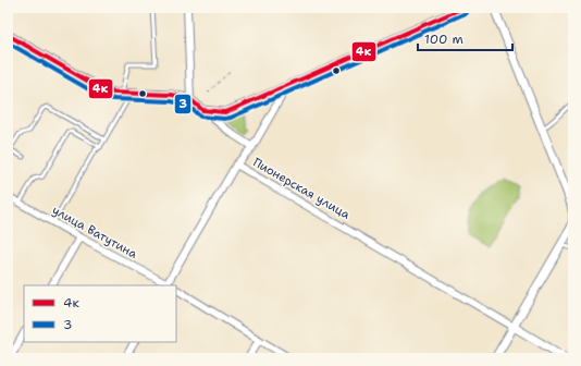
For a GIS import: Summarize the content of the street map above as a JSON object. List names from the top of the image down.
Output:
{
  "streets": {
    "street": ["Пионерская улица", "улица Ватутина"]
  },
  "lines": ["transit line 4к", "transit line 3"],
  "legend": ["4к", "3"],
  "scale_bar": "100 m"
}
